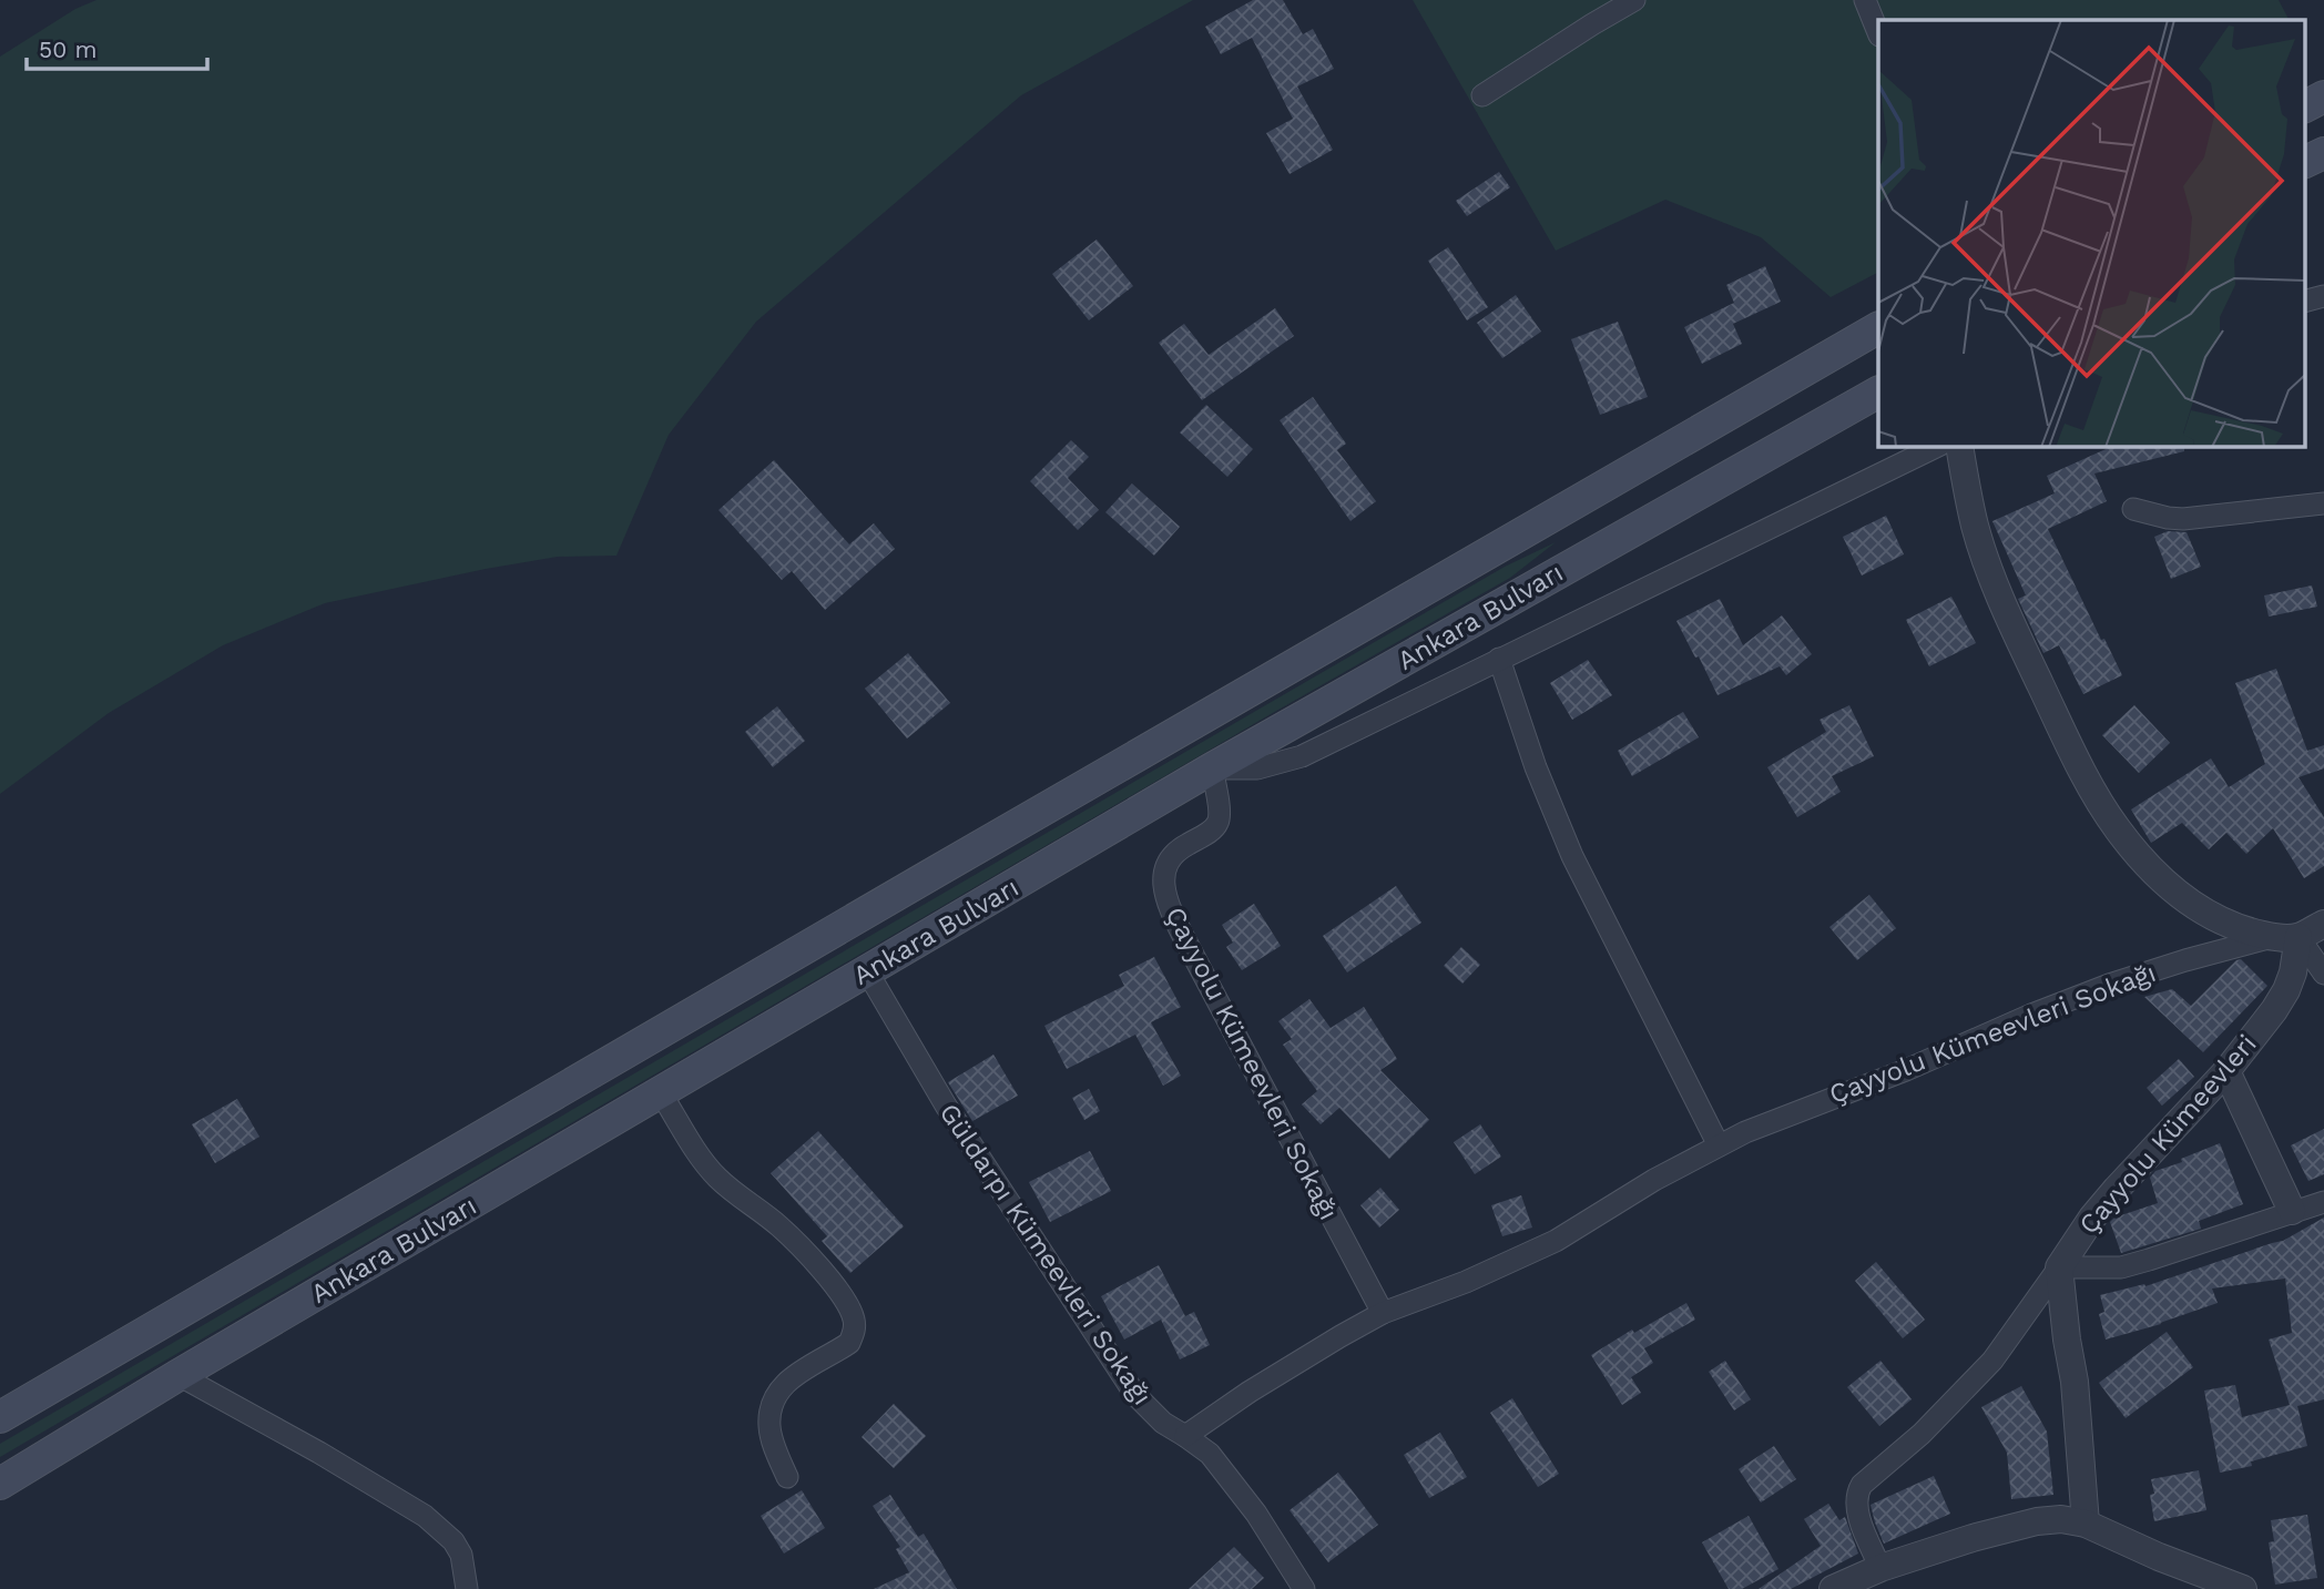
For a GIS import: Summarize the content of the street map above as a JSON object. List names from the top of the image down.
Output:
{
  "streets": {
    "main road": ["Ankara Bulvarı"],
    "street": ["Çayyolu Kümeevleri Sokağı", "Çayyolu Kümeevleri", "Güldarpı Kümeevleri Sokağı"]
  },
  "crossings": [
    ["Ankara Bulvarı", "Çayyolu Kümeevleri Sokağı"],
    ["Ankara Bulvarı", "Güldarpı Kümeevleri Sokağı"],
    ["Çayyolu Kümeevleri Sokağı", "Çayyolu Kümeevleri"],
    ["Çayyolu Kümeevleri Sokağı", "Güldarpı Kümeevleri Sokağı"]
  ],
  "scale_bar": "50 m"
}
